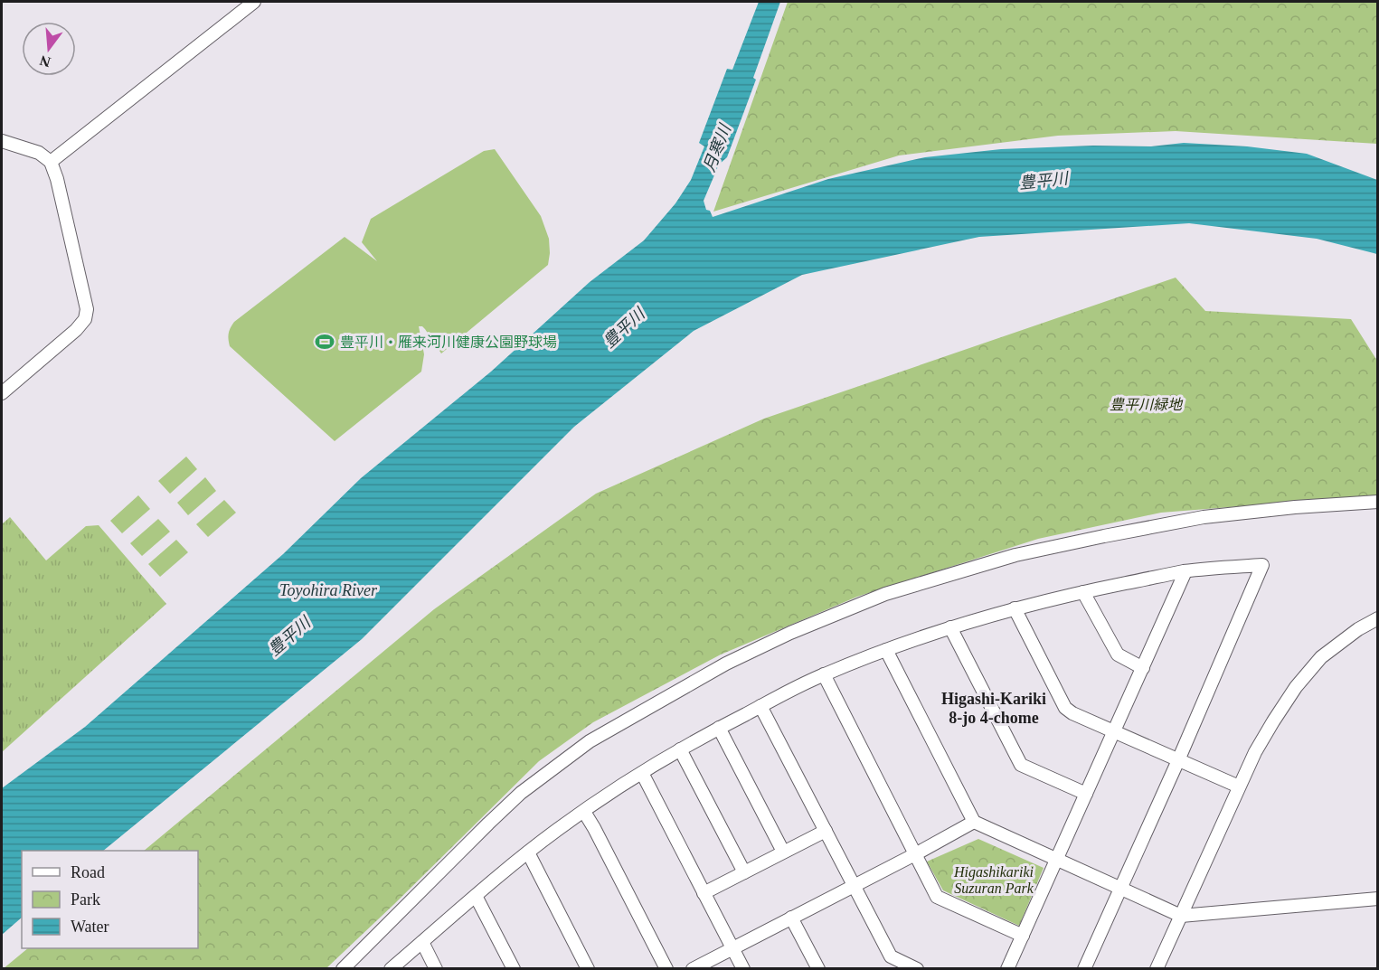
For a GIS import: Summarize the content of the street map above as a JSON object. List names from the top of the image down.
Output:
{
  "districts": ["Higashi-Kariki 8-jo 4-chome"],
  "water": ["月寒川", "豊平川", "Toyohira River"],
  "parks": ["豊平川緑地", "Higashikariki Suzuran Park"],
  "places": {
    "sports": ["豊平川・雁来河川健康公園野球場"]
  },
  "legend": ["Road", "Park", "Water"],
  "north": "bottom"
}
